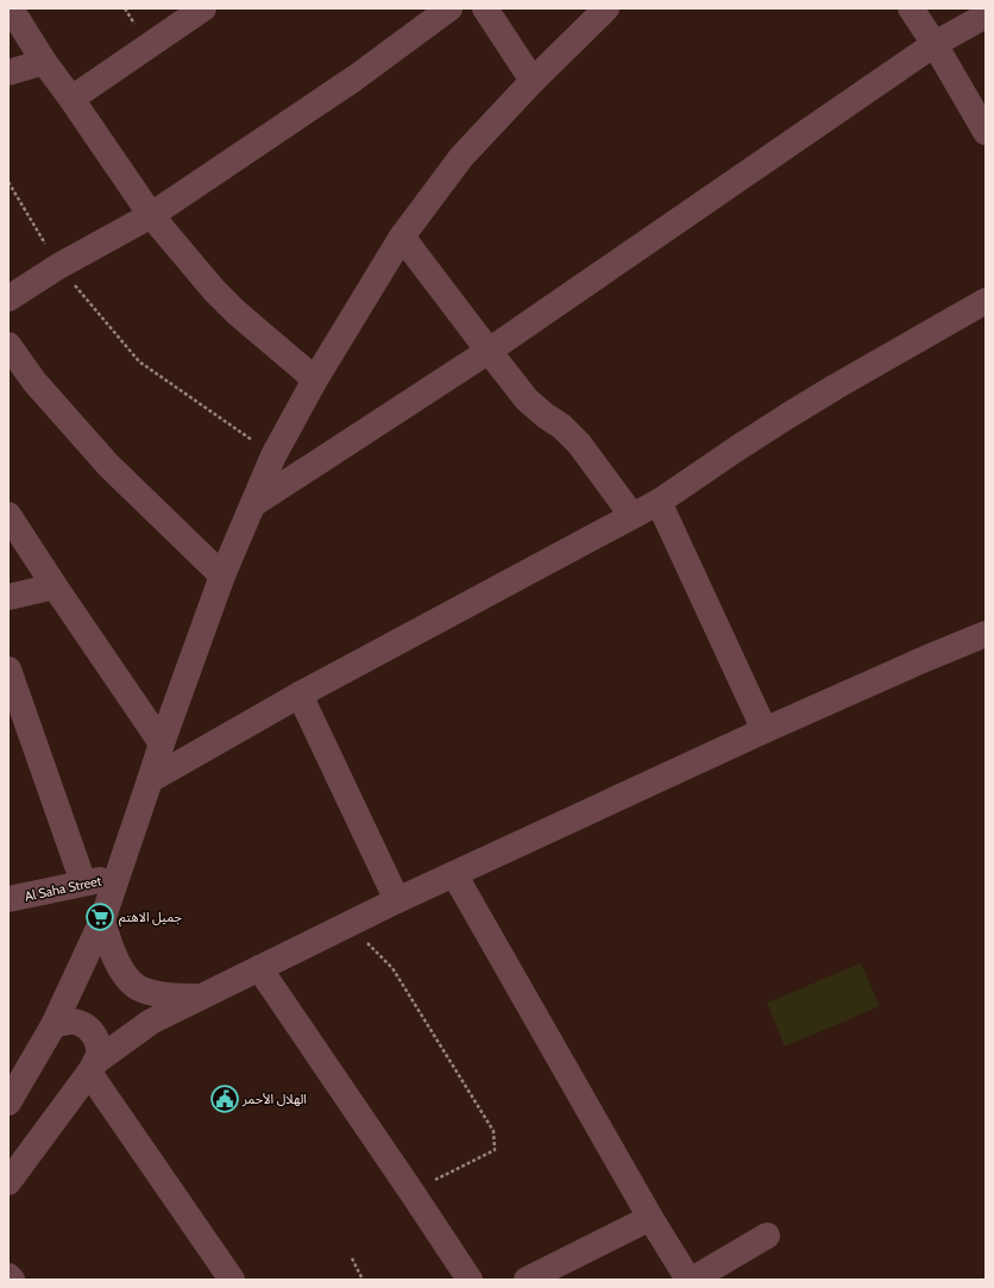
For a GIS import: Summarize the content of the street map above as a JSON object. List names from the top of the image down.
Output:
{
  "streets": {
    "street": ["Al Saha Street"]
  },
  "places": {
    "supermarket": ["جميل الاهتم"],
    "public building": ["الهلال الأحمر"]
  }
}
